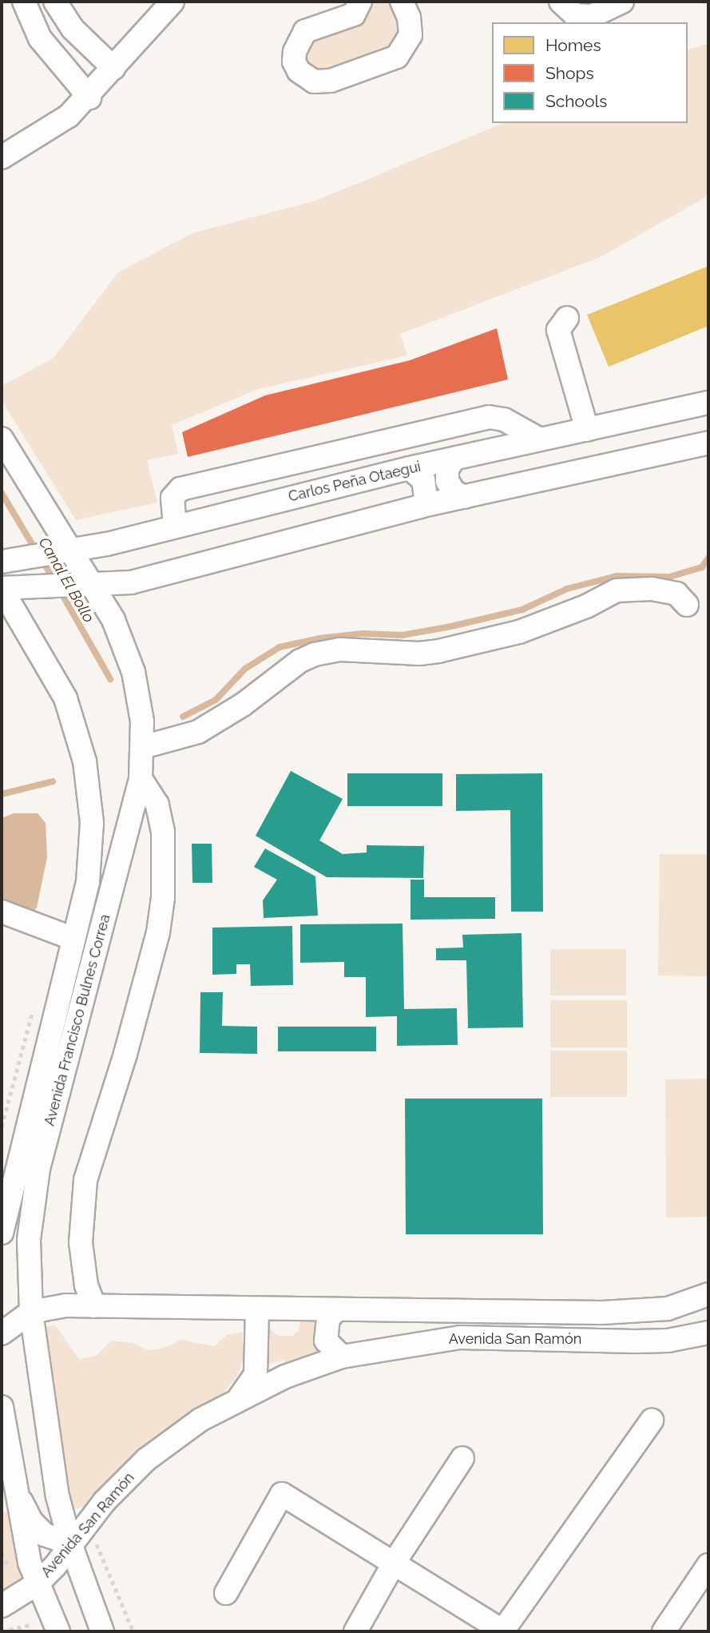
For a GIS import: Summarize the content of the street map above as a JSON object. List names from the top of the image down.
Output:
{
  "streets": {
    "street": ["Carlos Peña Otaegui", "Avenida Francisco Bulnes Correa", "Avenida San Ramón"]
  },
  "crossings": [
    ["Carlos Peña Otaegui", "Avenida Francisco Bulnes Correa"],
    ["Avenida Francisco Bulnes Correa", "Avenida San Ramón"]
  ],
  "water": ["Canal El Bollo"],
  "legend": ["Homes", "Shops", "Schools"]
}
